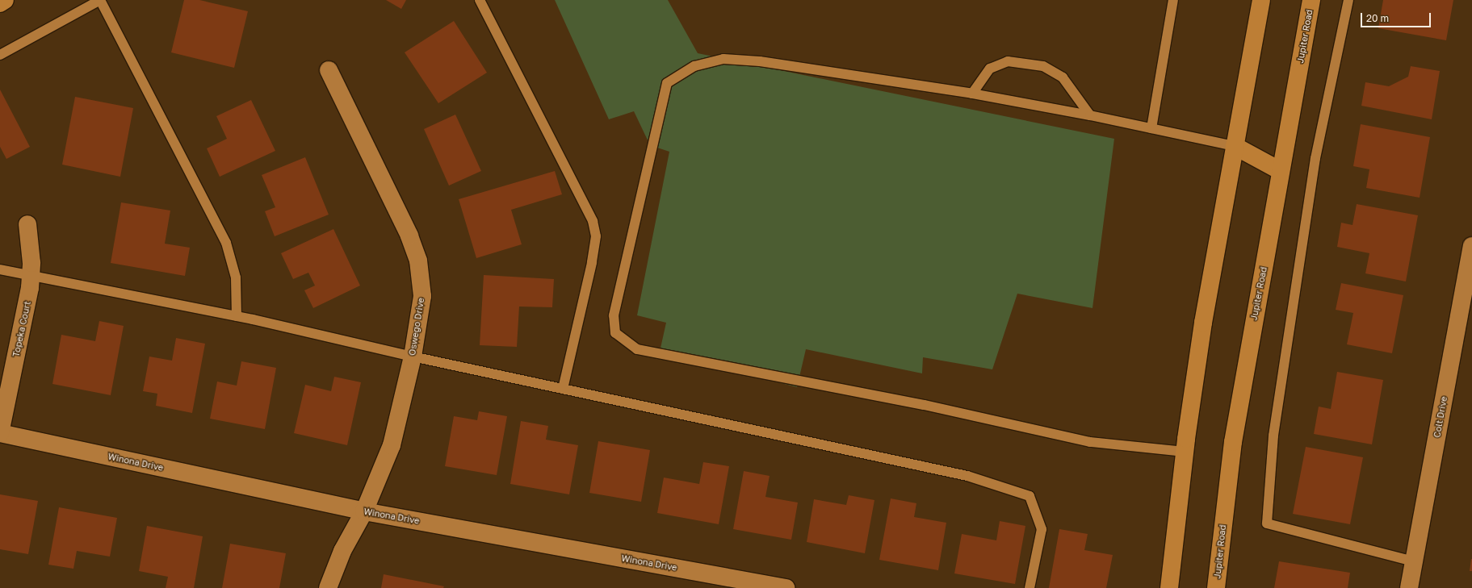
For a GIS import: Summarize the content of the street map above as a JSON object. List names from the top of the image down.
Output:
{
  "streets": {
    "main road": ["Jupiter Road"],
    "street": [
      "Oswego Drive",
      "Topeka Court",
      "Colt Drive",
      "Winona Drive"
    ]
  },
  "crossings": [
    ["Oswego Drive", "Winona Drive"],
    ["Topeka Court", "Winona Drive"]
  ],
  "scale_bar": "20 m"
}
